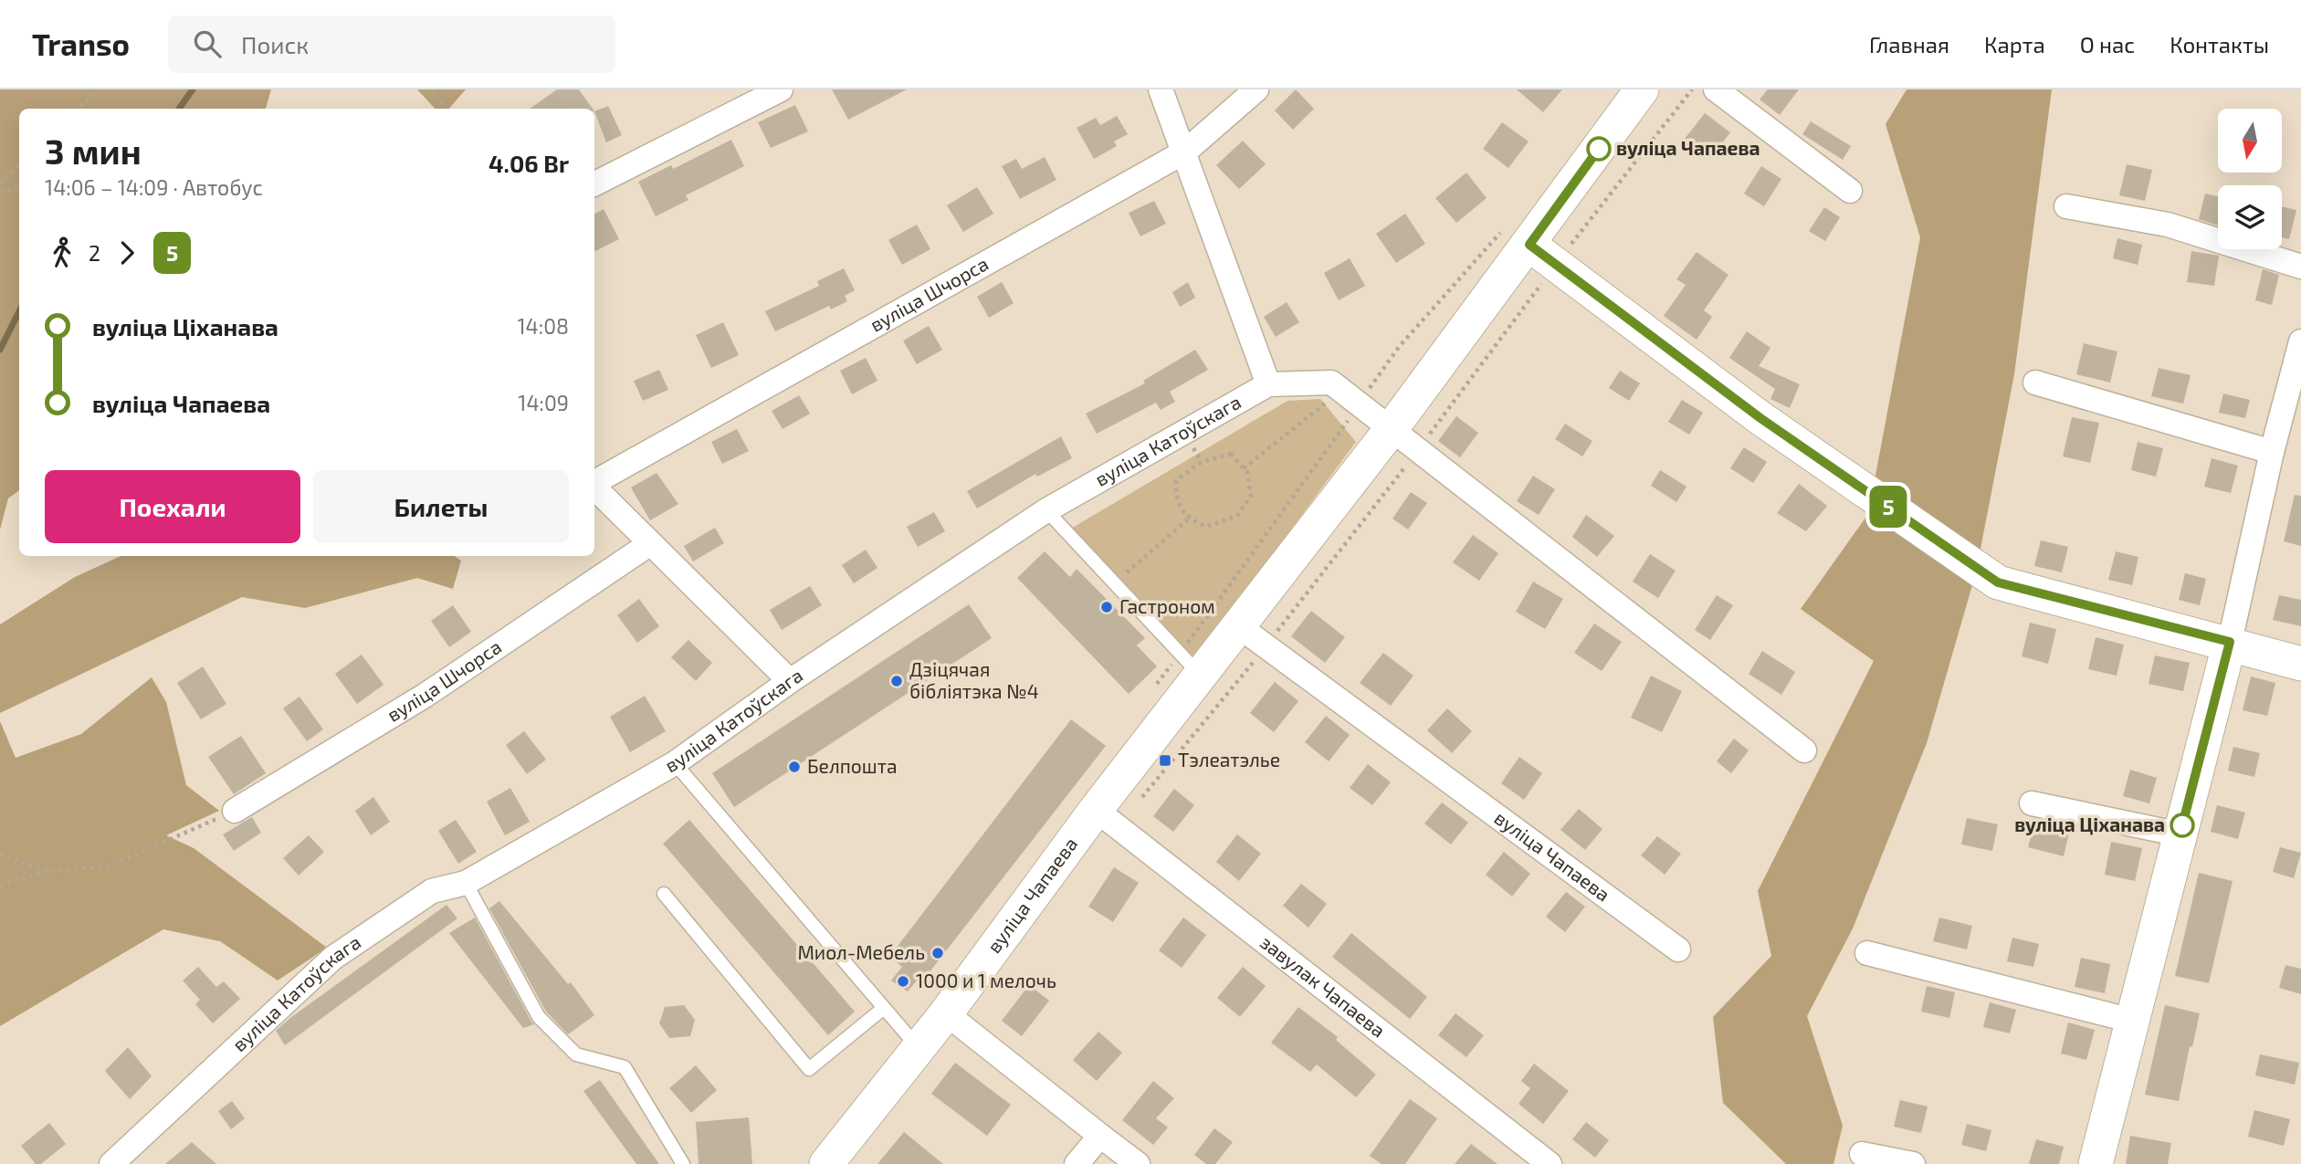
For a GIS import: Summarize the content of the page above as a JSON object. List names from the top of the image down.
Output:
{
  "streets": {
    "street": [
      "вуліца Шчорса",
      "вуліца Катоўскага",
      "вуліца Чапаева",
      "завулак Чапаева"
    ]
  },
  "crossings": [
    ["вуліца Катоўскага", "вуліца Чапаева"],
    ["вуліца Чапаева", "завулак Чапаева"]
  ],
  "places": {
    "other": [
      "вуліца Чапаева",
      "Гастроном",
      "Дзіцячая бібліятэка №4",
      "Белпошта",
      "вуліца Ціханава",
      "Миол-Мебель",
      "1000 и 1 мелочь"
    ],
    "transit": ["Тэлеатэлье"]
  },
  "lines": ["bus line 5"],
  "north": "bottom",
  "page": {
    "header": "Transo",
    "search": "Поиск",
    "nav": [
      "Главная",
      "Карта",
      "О нас",
      "Контакты"
    ],
    "on_map": "5",
    "heading": ["3 мин", "14:06 – 14:09 · Автобус", "4.06 Br"],
    "legs": ["2", "5"],
    "list": [
      {
        "name": "вуліца Ціханава",
        "value": "14:08"
      },
      {
        "name": "вуліца Чапаева",
        "value": "14:09"
      }
    ],
    "buttons": ["Поехали", "Билеты"]
  }
}
